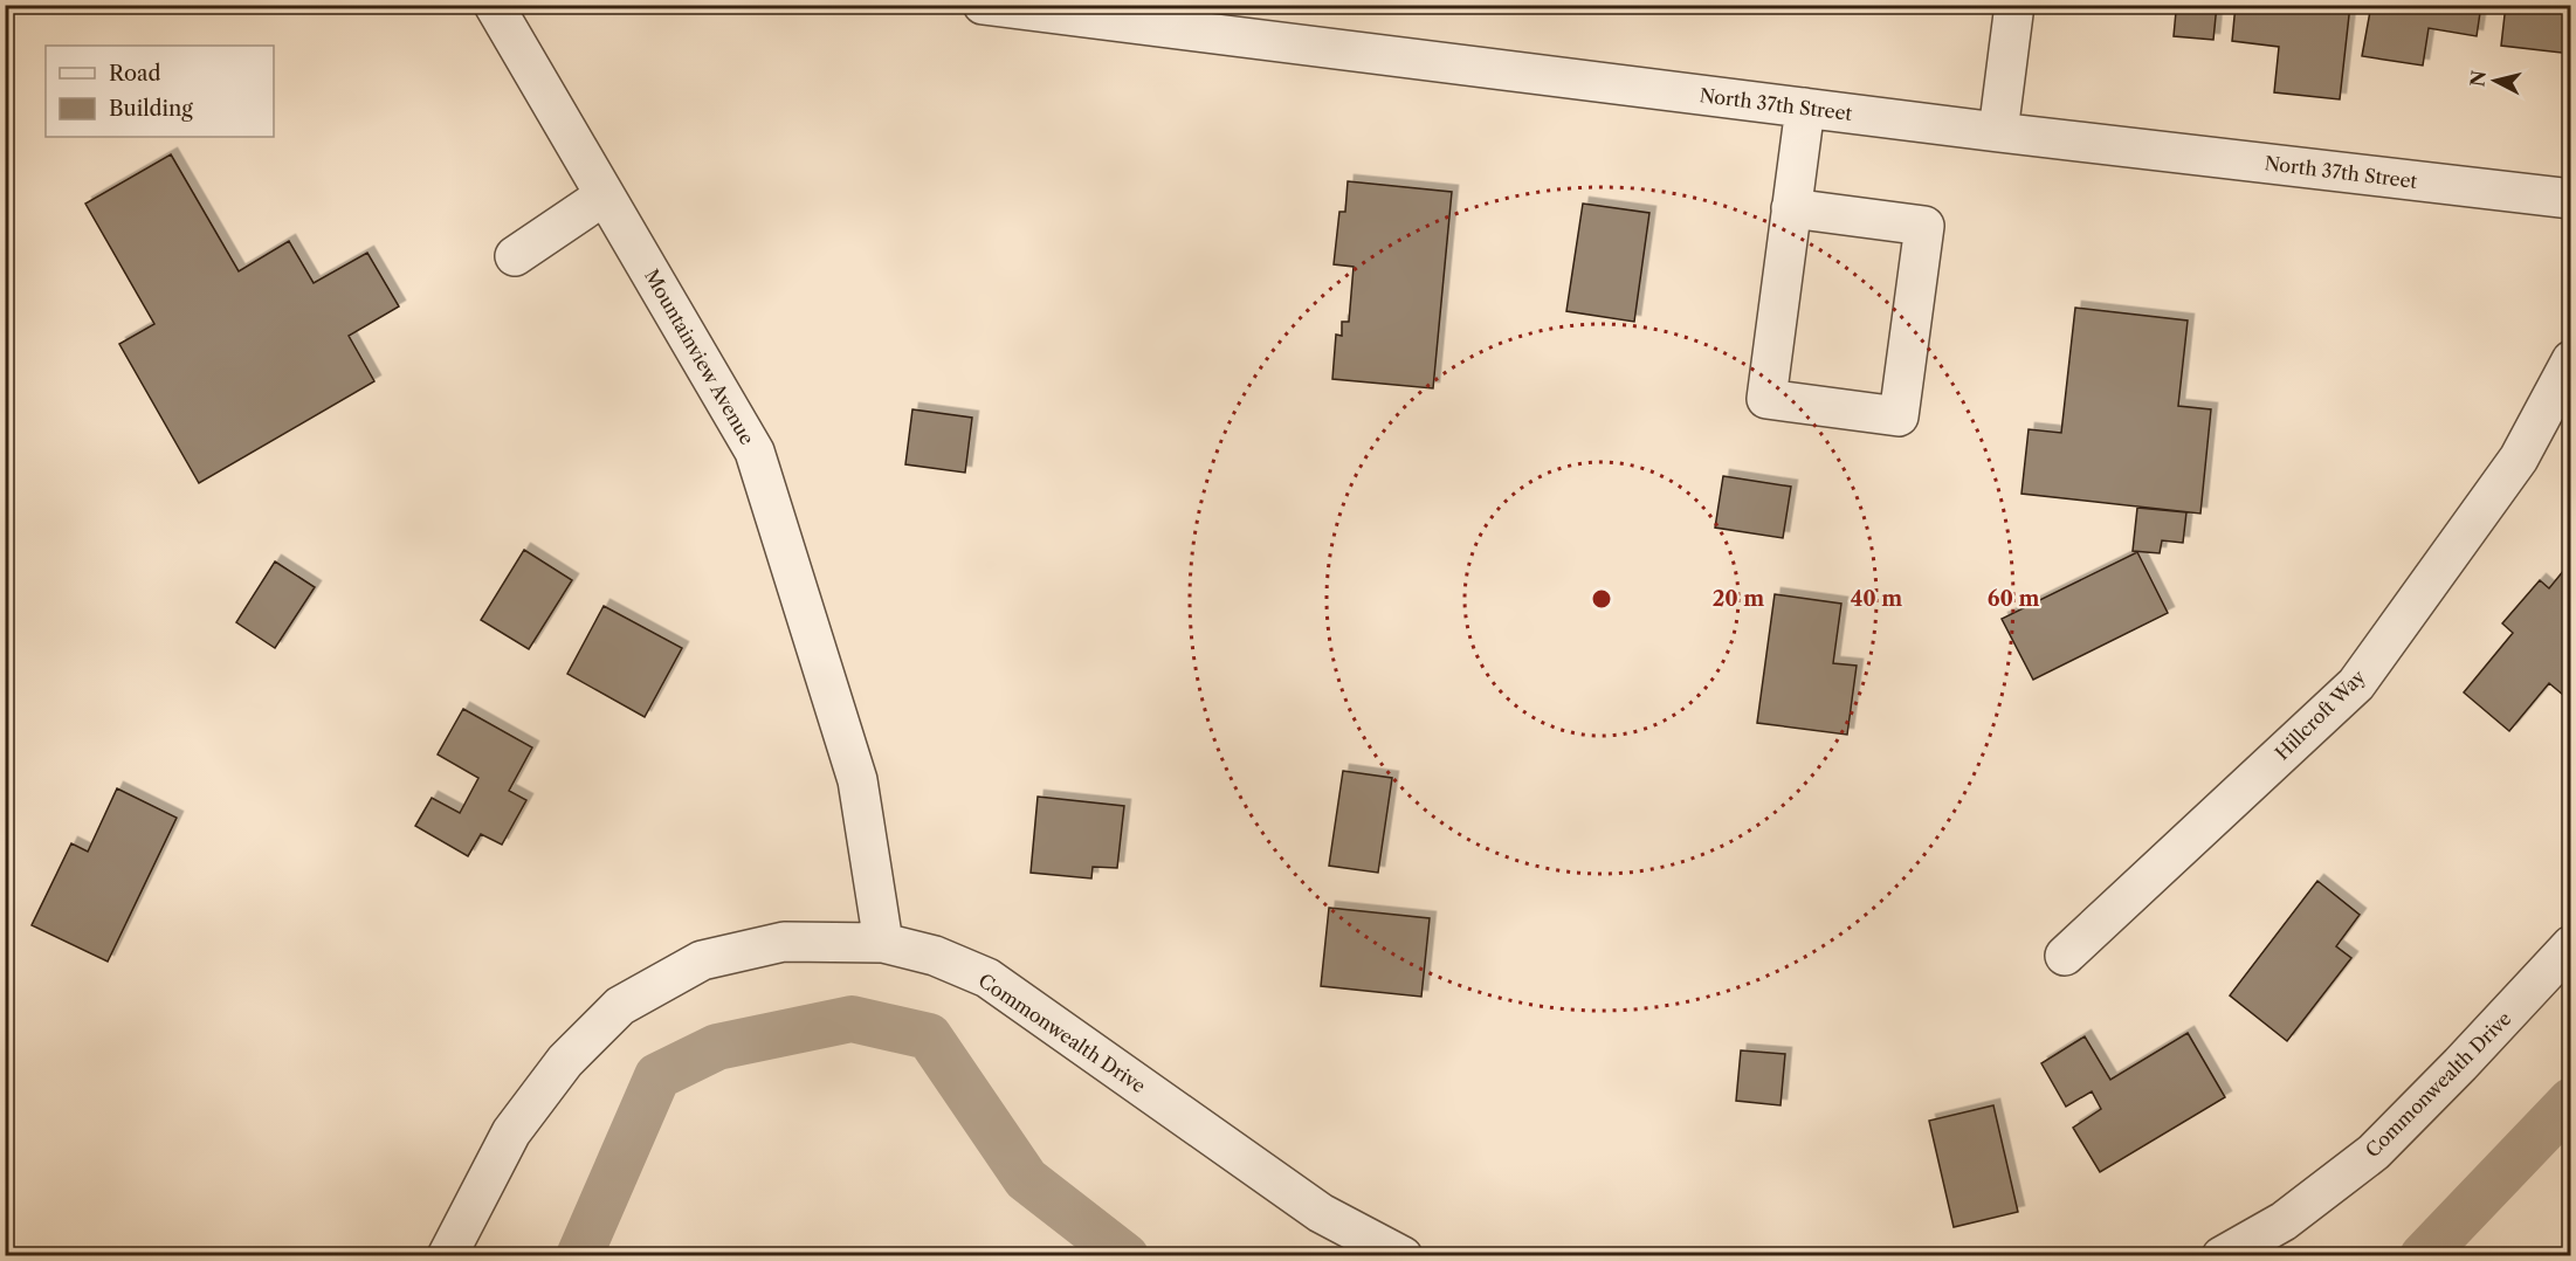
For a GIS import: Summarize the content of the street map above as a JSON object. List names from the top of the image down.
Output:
{
  "streets": {
    "street": [
      "North 37th Street",
      "Mountainview Avenue",
      "Hillcroft Way",
      "Commonwealth Drive"
    ]
  },
  "crossings": [
    ["Mountainview Avenue", "Commonwealth Drive"]
  ],
  "legend": ["Road", "Building"],
  "north": "left",
  "rings": ["20 m", "40 m", "60 m"]
}
